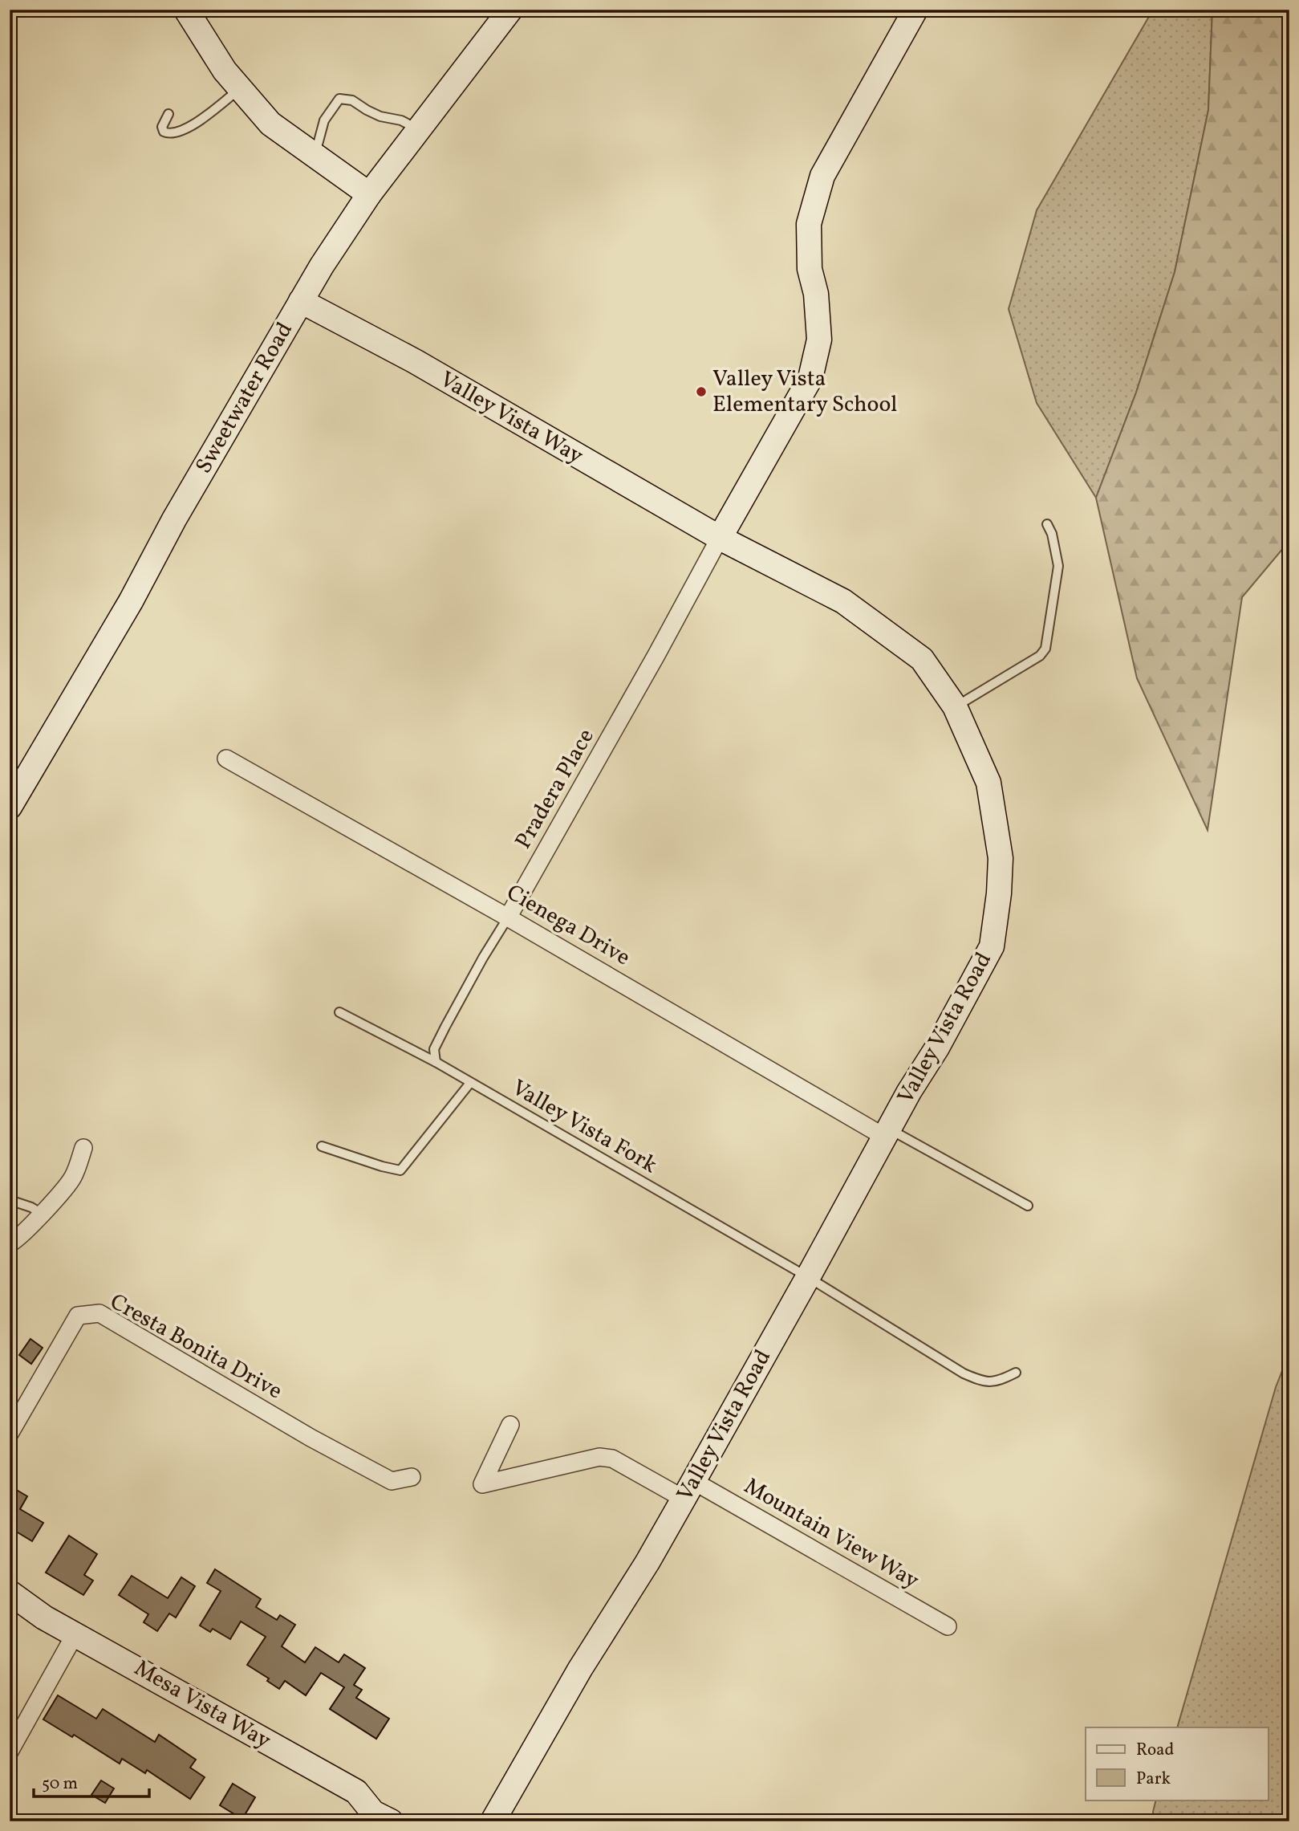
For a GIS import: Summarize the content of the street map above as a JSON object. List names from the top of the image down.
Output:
{
  "streets": {
    "street": [
      "Sweetwater Road",
      "Valley Vista Way",
      "Pradera Place",
      "Cienega Drive",
      "Valley Vista Road",
      "Cresta Bonita Drive",
      "Mountain View Way",
      "Mesa Vista Way"
    ],
    "lane": ["Valley Vista Fork"]
  },
  "crossings": [
    ["Sweetwater Road", "Valley Vista Way"],
    ["Valley Vista Way", "Pradera Place"],
    ["Valley Vista Way", "Valley Vista Road"],
    ["Pradera Place", "Cienega Drive"],
    ["Pradera Place", "Valley Vista Road"],
    ["Pradera Place", "Valley Vista Fork"],
    ["Cienega Drive", "Valley Vista Road"],
    ["Valley Vista Road", "Valley Vista Fork"],
    ["Valley Vista Road", "Mountain View Way"]
  ],
  "places": ["Valley Vista Elementary School"],
  "legend": ["Road", "Park"],
  "scale_bar": "50 m"
}
